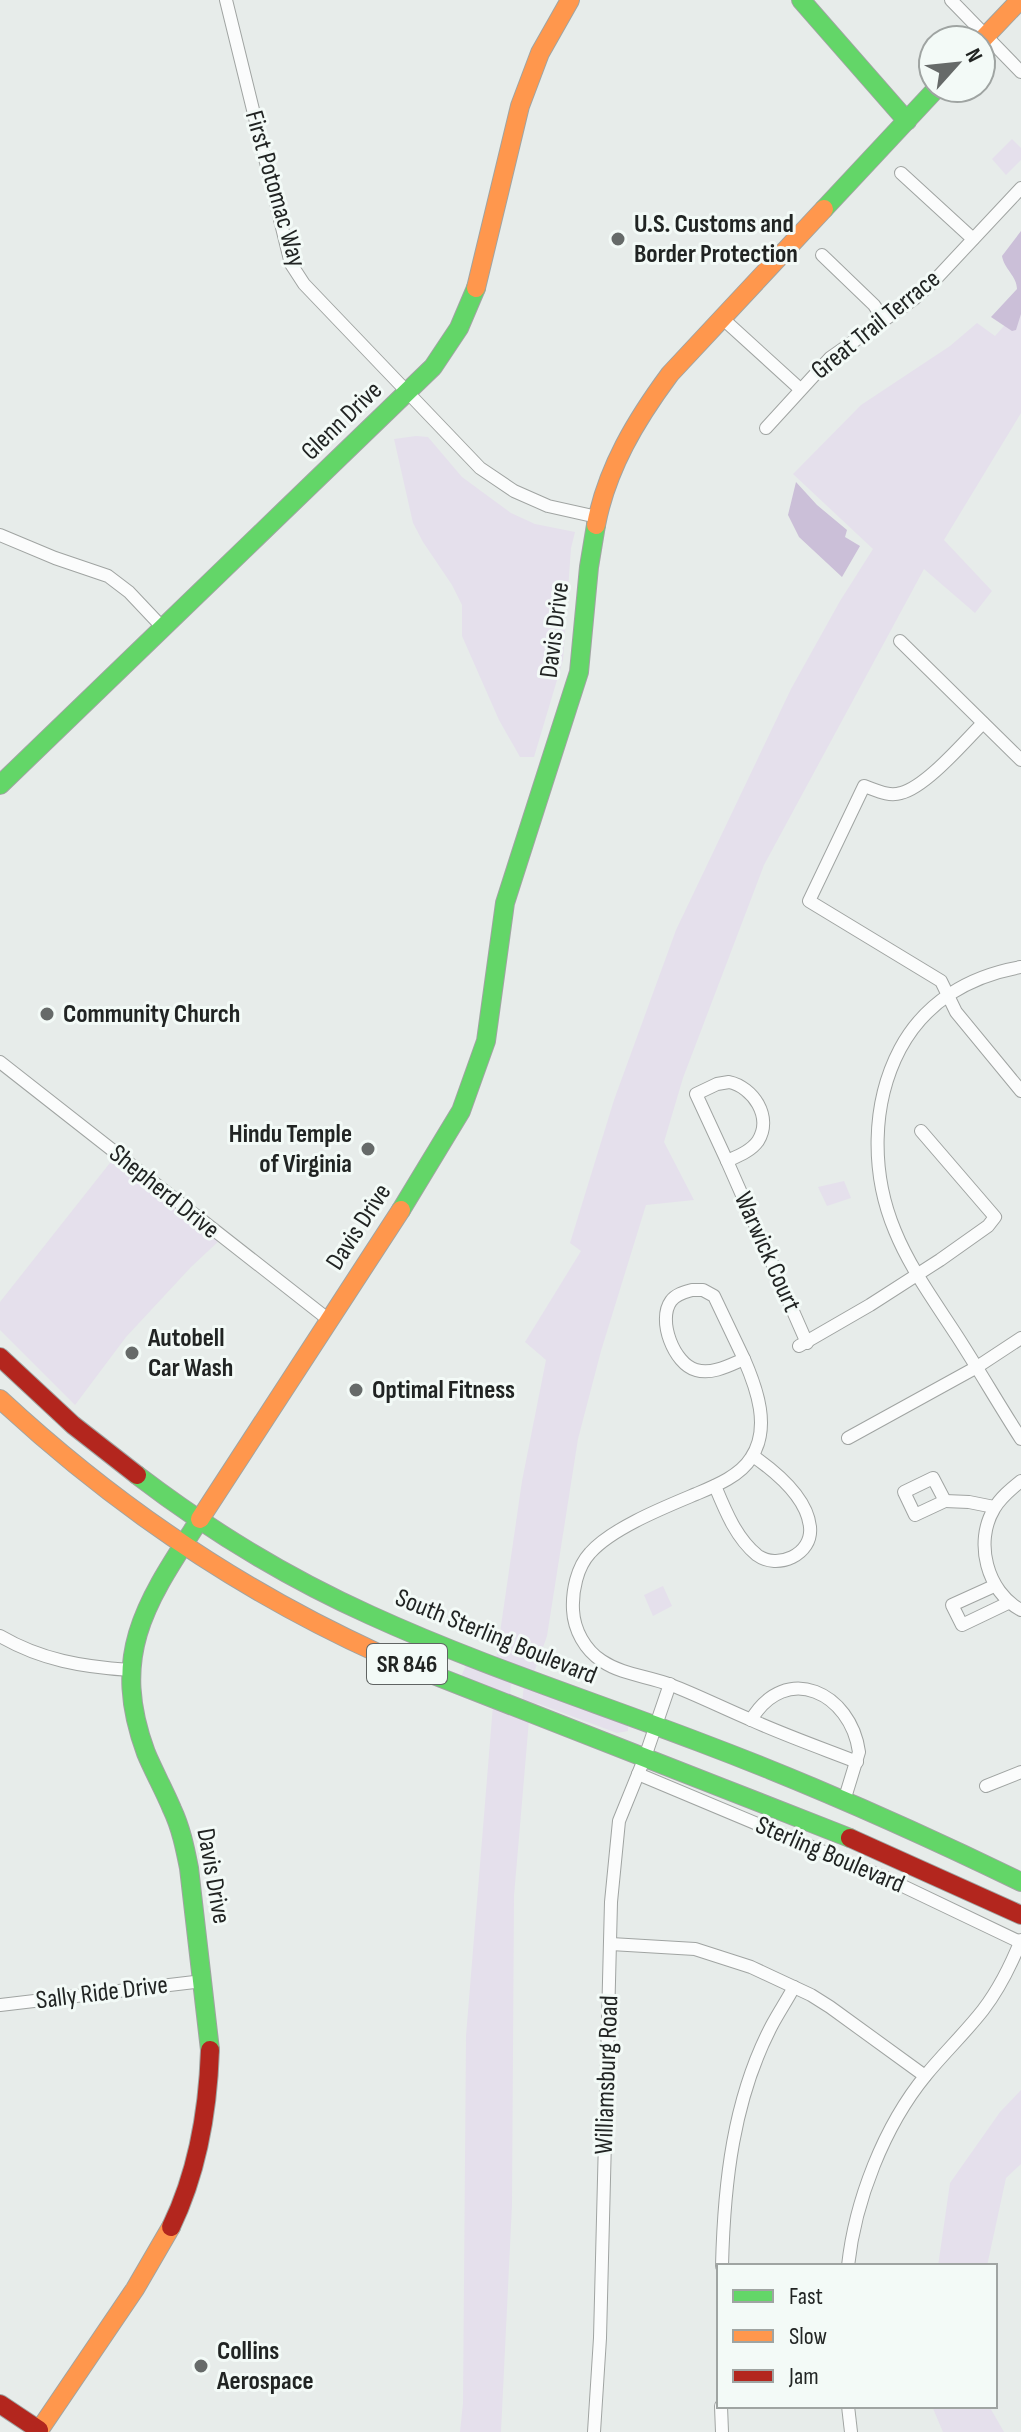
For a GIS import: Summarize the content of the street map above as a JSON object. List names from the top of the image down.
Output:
{
  "streets": {
    "main road": [
      "Glenn Drive",
      "Davis Drive",
      "South Sterling Boulevard",
      "SR 846"
    ],
    "street": [
      "First Potomac Way",
      "Great Trail Terrace",
      "Shepherd Drive",
      "Warwick Court",
      "Sterling Boulevard",
      "Sally Ride Drive",
      "Williamsburg Road"
    ]
  },
  "crossings": [
    ["First Potomac Way", "Glenn Drive"],
    ["First Potomac Way", "Davis Drive"],
    ["Davis Drive", "Shepherd Drive"],
    ["Davis Drive", "South Sterling Boulevard"],
    ["Davis Drive", "SR 846"],
    ["Davis Drive", "Sally Ride Drive"],
    ["South Sterling Boulevard", "Williamsburg Road"],
    ["SR 846", "Sterling Boulevard"],
    ["SR 846", "Williamsburg Road"],
    ["Sterling Boulevard", "Williamsburg Road"]
  ],
  "places": [
    "U.S. Customs and Border Protection",
    "Community Church",
    "Hindu Temple of Virginia",
    "Autobell Car Wash",
    "Optimal Fitness",
    "Collins Aerospace"
  ],
  "legend": ["Fast", "Slow", "Jam"],
  "north": "top right"
}
